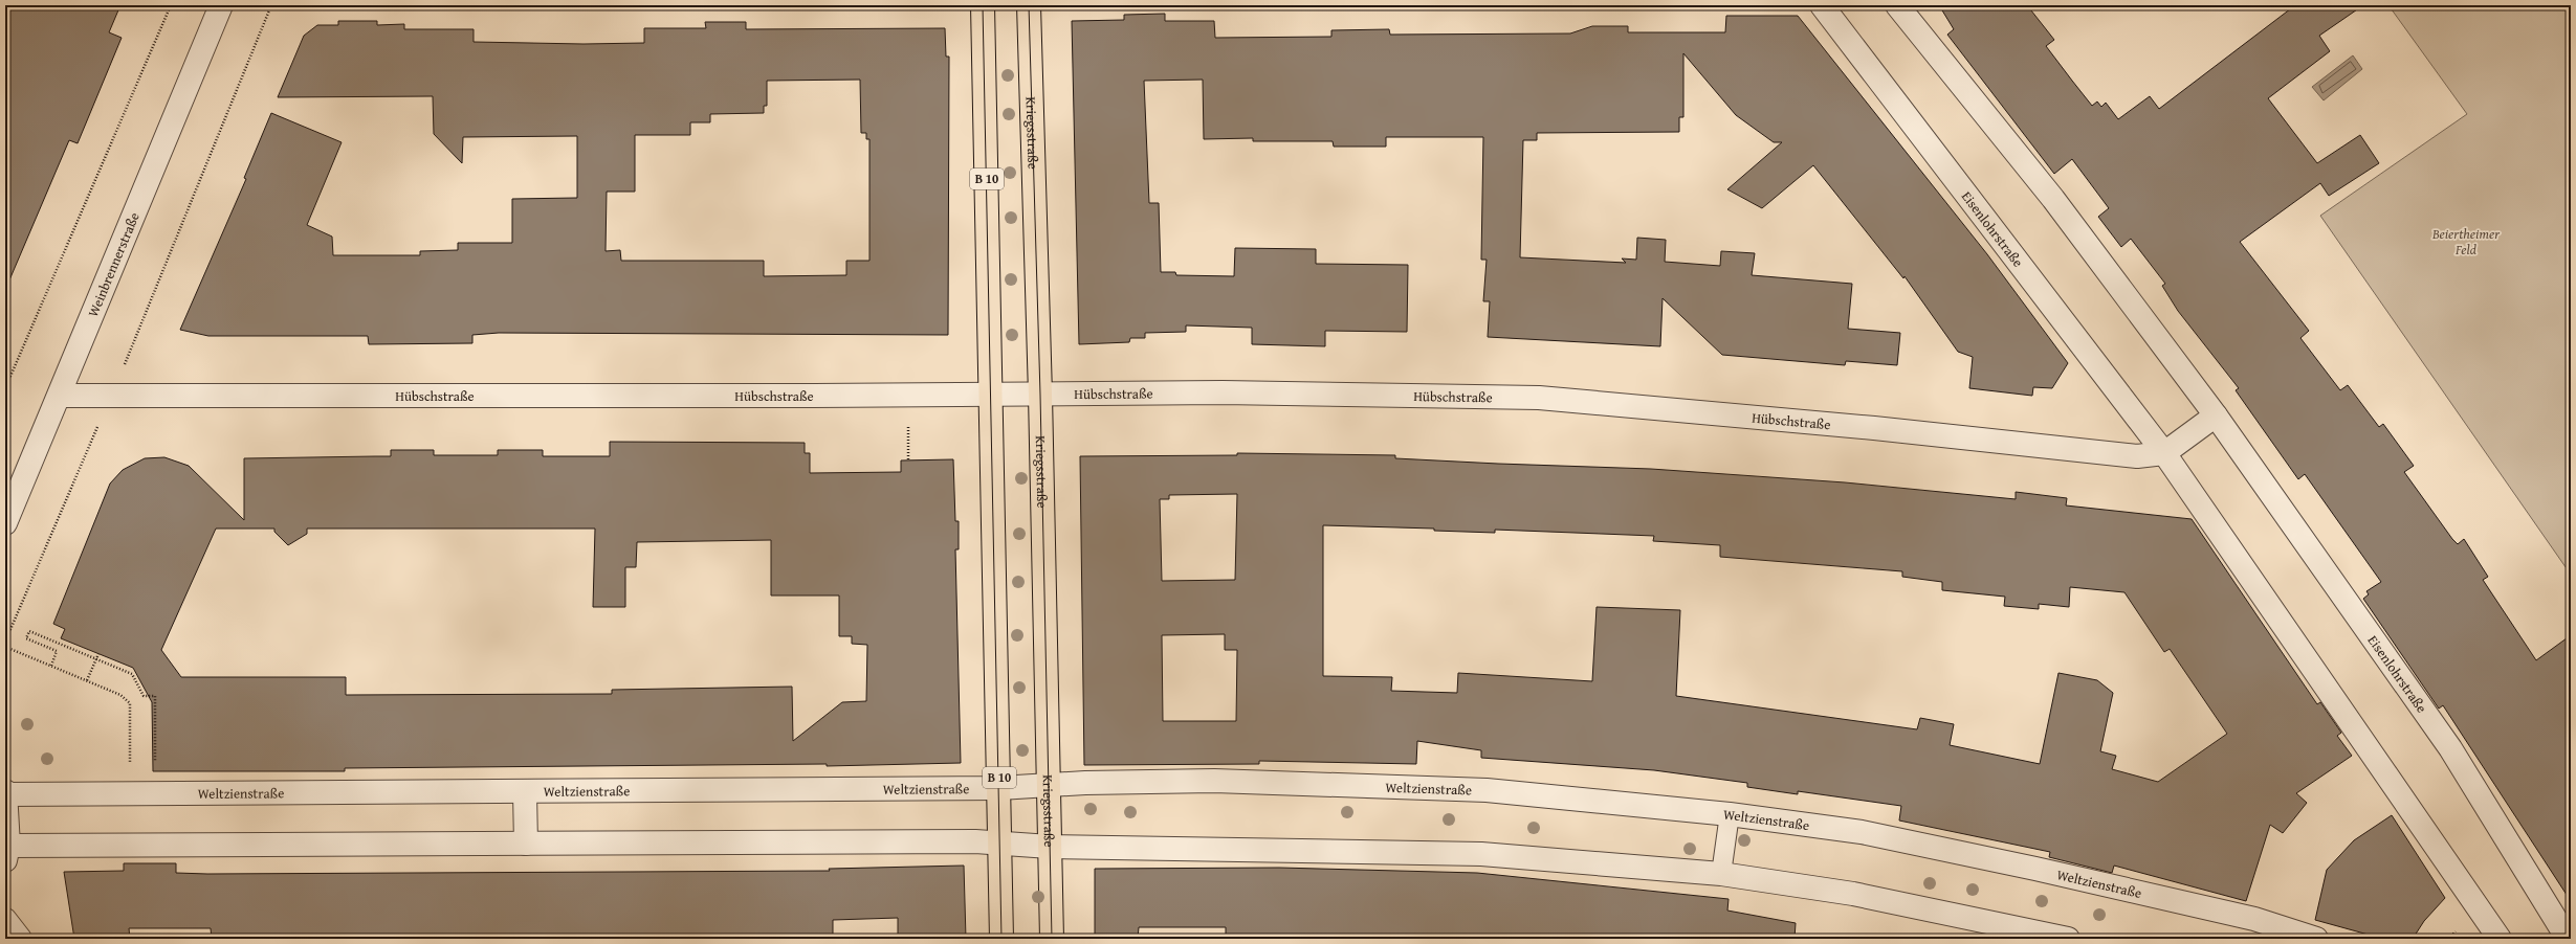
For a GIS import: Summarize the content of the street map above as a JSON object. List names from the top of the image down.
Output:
{
  "streets": {
    "main road": ["Kriegsstraße", "B 10"],
    "street": [
      "Eisenlohrstraße",
      "Weinbrennerstraße",
      "Hübschstraße",
      "Weltzienstraße"
    ]
  },
  "crossings": [
    ["Kriegsstraße", "Hübschstraße"],
    ["Kriegsstraße", "Weltzienstraße"],
    ["B 10", "Hübschstraße"],
    ["B 10", "Weltzienstraße"],
    ["Eisenlohrstraße", "Hübschstraße"],
    ["Weinbrennerstraße", "Hübschstraße"]
  ],
  "parks": ["Beiertheimer Feld"]
}
